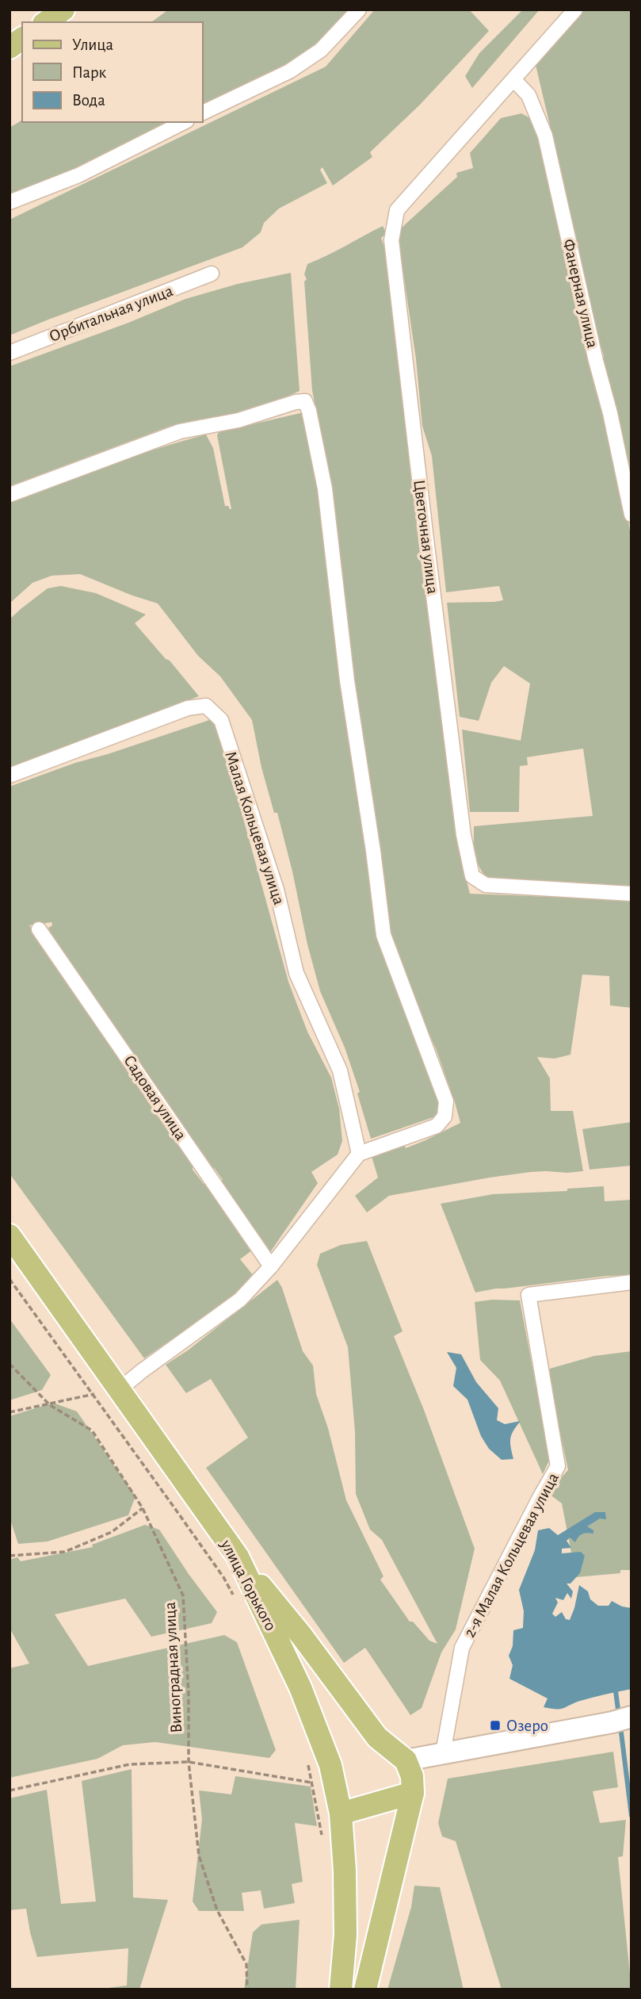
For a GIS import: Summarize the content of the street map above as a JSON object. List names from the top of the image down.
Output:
{
  "streets": {
    "main road": ["улица Горького"],
    "street": [
      "Фанерная улица",
      "Орбитальная улица",
      "Цветочная улица",
      "Малая Кольцевая улица",
      "Садовая улица",
      "2-я Малая Кольцевая улица"
    ],
    "path": ["Виноградная улица"]
  },
  "crossings": [
    ["Фанерная улица", "Цветочная улица"]
  ],
  "places": {
    "transit": ["Озеро"]
  },
  "legend": ["Улица", "Парк", "Вода"]
}
